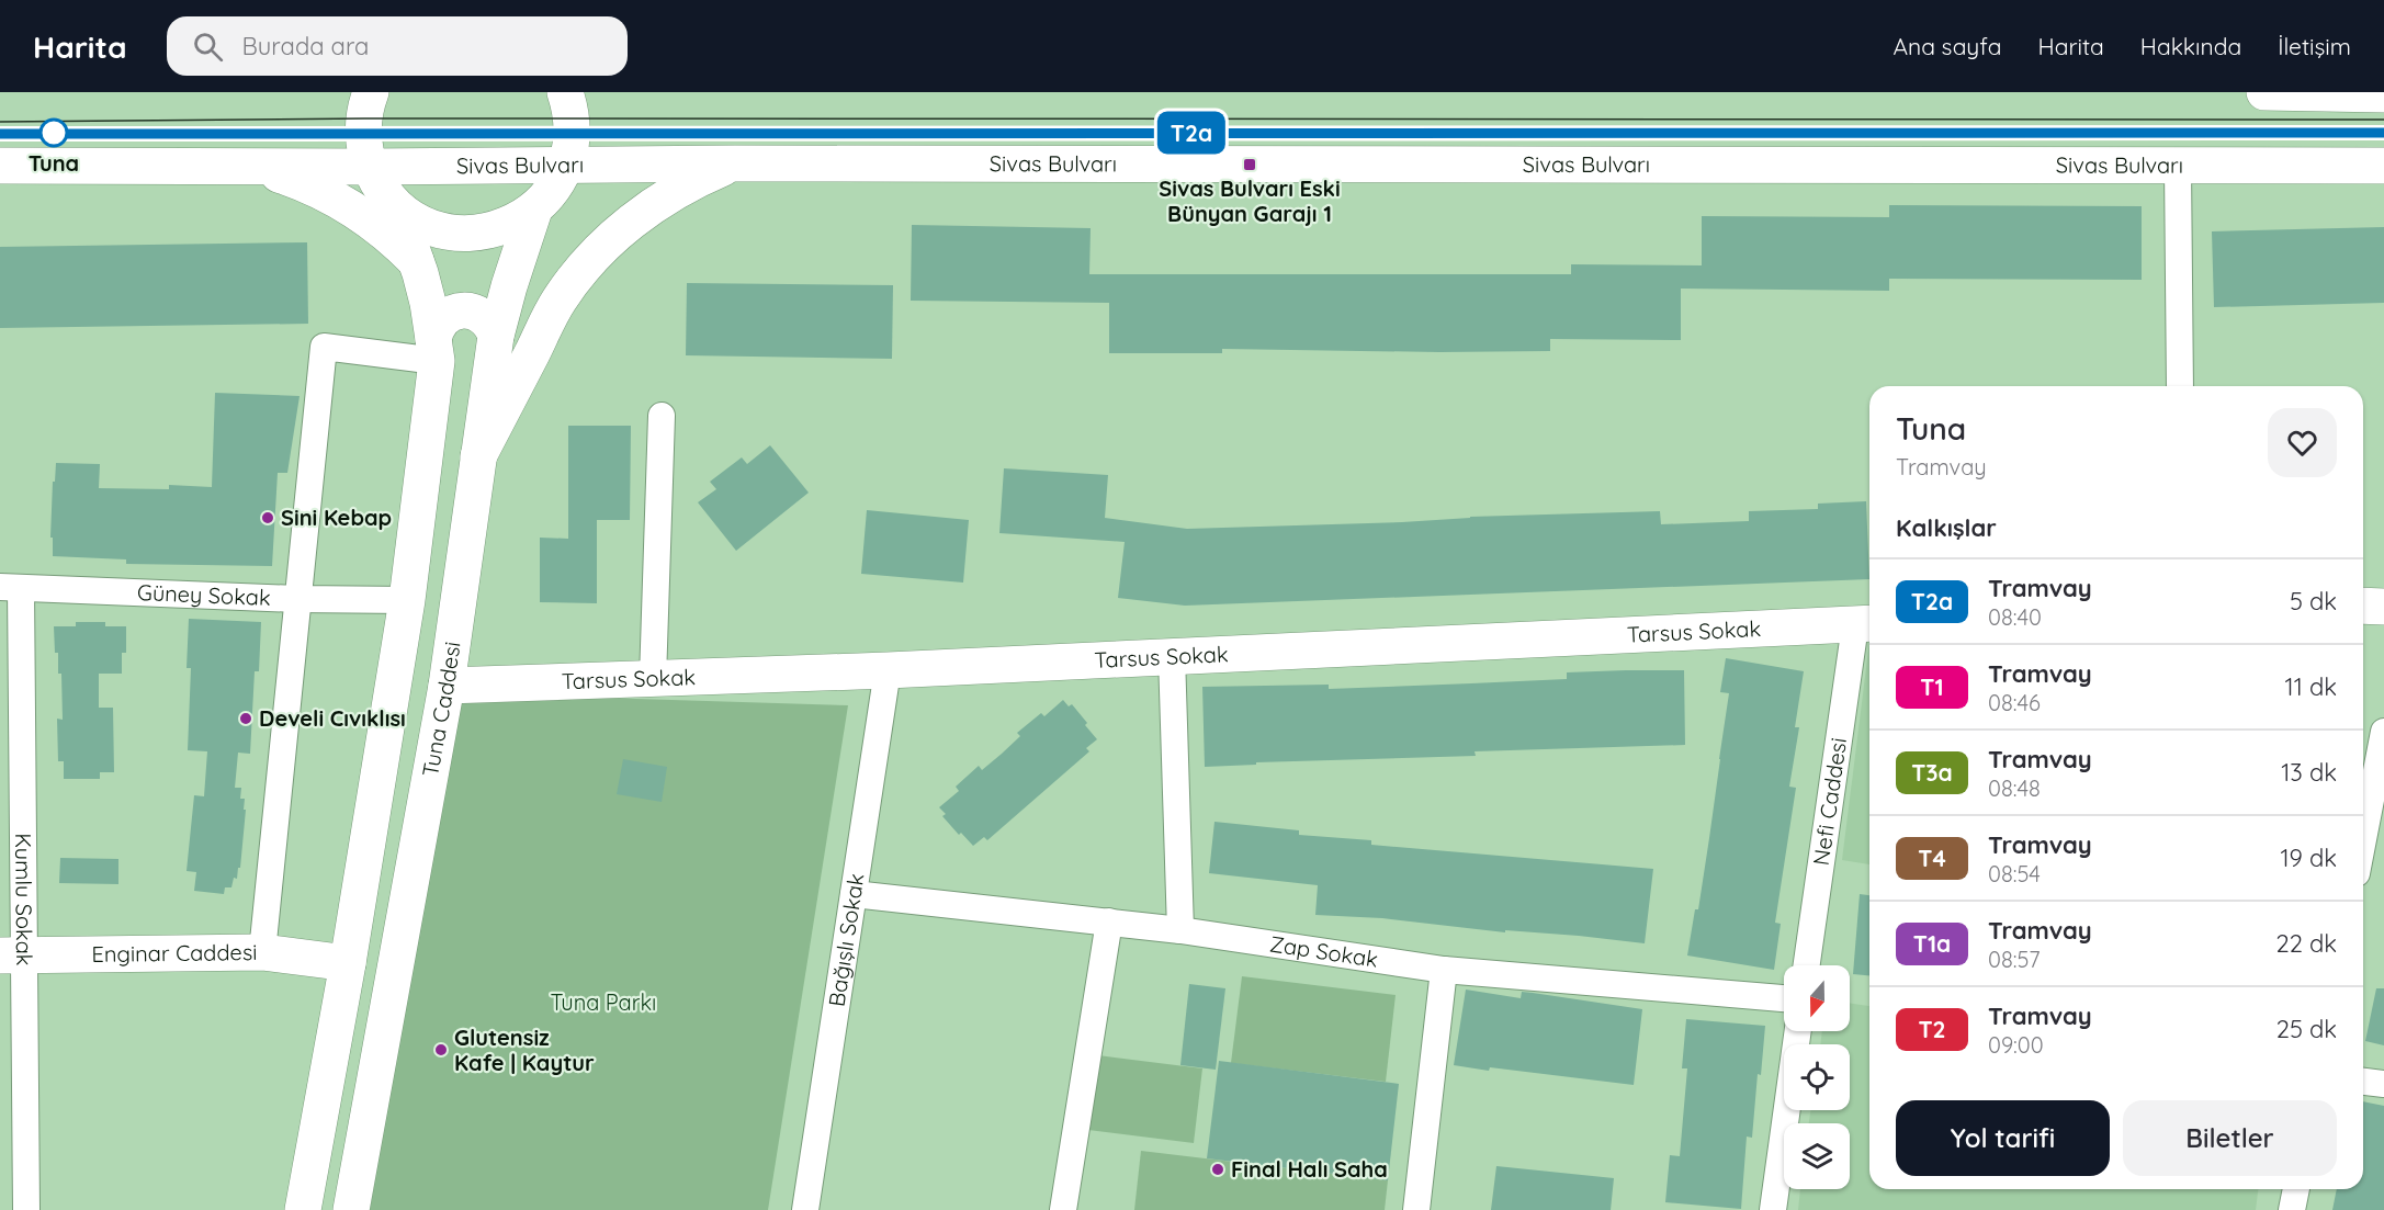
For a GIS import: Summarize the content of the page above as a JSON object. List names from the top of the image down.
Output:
{
  "streets": {
    "main road": [
      "Sivas Bulvarı",
      "Tarsus Sokak",
      "Tuna Caddesi",
      "Enginar Caddesi"
    ],
    "street": [
      "Güney Sokak",
      "Nefi Caddesi",
      "Kumlu Sokak",
      "Bağışlı Sokak",
      "Zap Sokak"
    ]
  },
  "crossings": [
    ["Güney Sokak", "Kumlu Sokak"],
    ["Tarsus Sokak", "Tuna Caddesi"],
    ["Tarsus Sokak", "Nefi Caddesi"],
    ["Tarsus Sokak", "Bağışlı Sokak"],
    ["Kumlu Sokak", "Enginar Caddesi"],
    ["Bağışlı Sokak", "Zap Sokak"]
  ],
  "parks": ["Tuna Parkı"],
  "places": {
    "other": [
      "Tuna",
      "Sini Kebap",
      "Develi Cıvıklısı",
      "Glutensiz Kafe | Kaytur",
      "Final Halı Saha"
    ],
    "transit": ["Sivas Bulvarı Eski Bünyan Garajı 1"]
  },
  "lines": ["tram line T2a"],
  "north": "bottom",
  "page": {
    "header": "Harita",
    "search": "Burada ara",
    "nav": [
      "Ana sayfa",
      "Harita",
      "Hakkında",
      "İletişim"
    ],
    "on_map": "T2a",
    "heading": [
      ["Tuna", "Tramvay"],
      "Kalkışlar"
    ],
    "list": [
      {
        "mark": "T2a",
        "name": "Tramvay",
        "note": "08:40",
        "value": "5 dk"
      },
      {
        "mark": "T1",
        "name": "Tramvay",
        "note": "08:46",
        "value": "11 dk"
      },
      {
        "mark": "T3a",
        "name": "Tramvay",
        "note": "08:48",
        "value": "13 dk"
      },
      {
        "mark": "T4",
        "name": "Tramvay",
        "note": "08:54",
        "value": "19 dk"
      },
      {
        "mark": "T1a",
        "name": "Tramvay",
        "note": "08:57",
        "value": "22 dk"
      },
      {
        "mark": "T2",
        "name": "Tramvay",
        "note": "09:00",
        "value": "25 dk"
      }
    ],
    "buttons": ["Yol tarifi", "Biletler"]
  }
}
